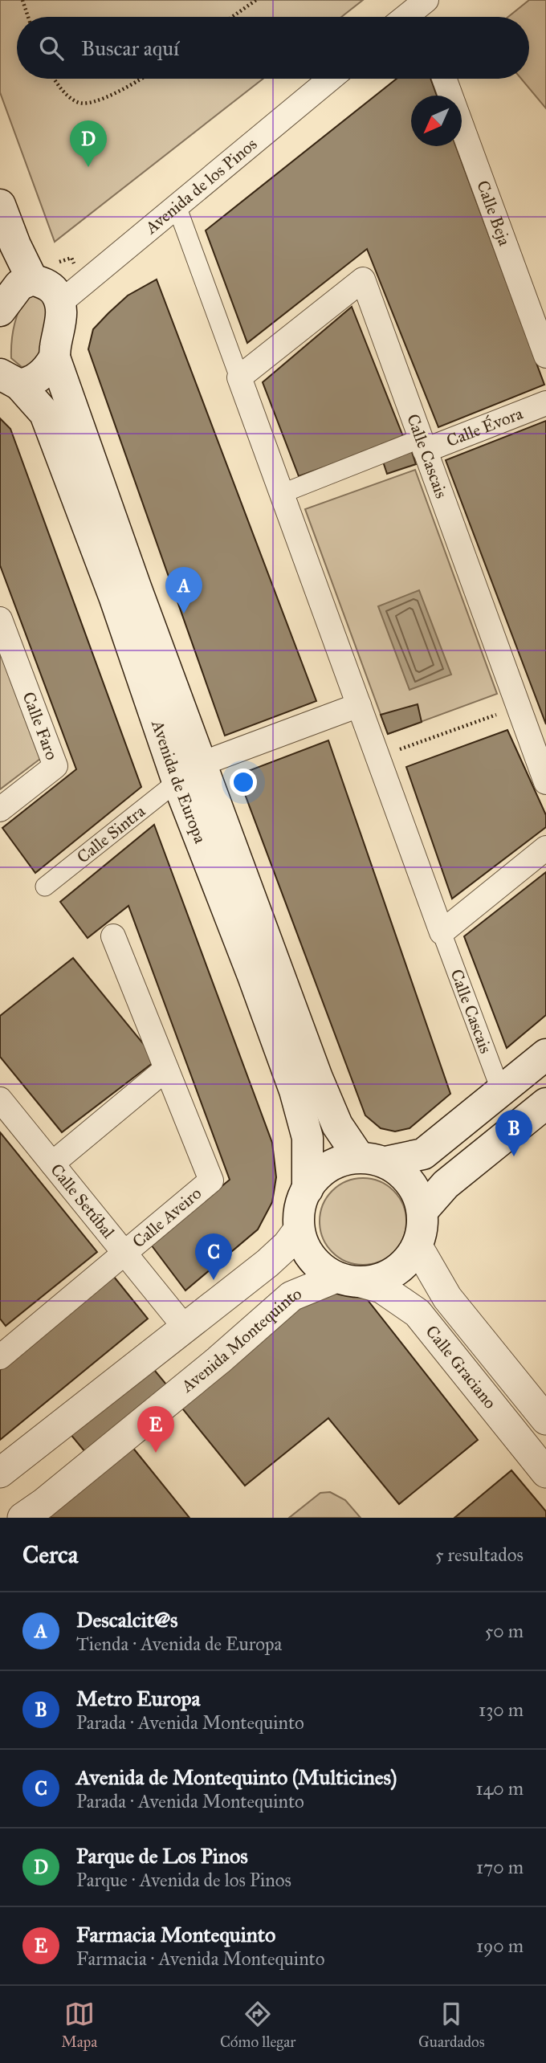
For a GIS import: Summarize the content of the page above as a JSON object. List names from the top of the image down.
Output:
{
  "streets": {
    "main road": ["Avenida de Europa"],
    "street": [
      "Avenida de los Pinos",
      "Calle Beja",
      "Calle Évora",
      "Calle Cascais",
      "Calle Faro",
      "Calle Sintra",
      "Calle Setúbal",
      "Calle Aveiro",
      "Avenida Montequinto",
      "Calle Graciano"
    ]
  },
  "crossings": [
    ["Avenida de los Pinos", "Calle Cascais"],
    ["Calle Évora", "Calle Cascais"],
    ["Avenida de Europa", "Calle Sintra"],
    ["Avenida de Europa", "Avenida Montequinto"],
    ["Avenida de Europa", "Calle Graciano"],
    ["Calle Setúbal", "Calle Aveiro"],
    ["Avenida Montequinto", "Calle Graciano"]
  ],
  "north": "bottom left",
  "page": {
    "search": "Buscar aquí",
    "pins": [
      "D",
      "A",
      "B",
      "C",
      "E"
    ],
    "heading": ["Cerca", "5 resultados"],
    "list": [
      {
        "mark": "A",
        "name": "Descalcit@s",
        "note": "Tienda · Avenida de Europa",
        "value": "50 m"
      },
      {
        "mark": "B",
        "name": "Metro Europa",
        "note": "Parada · Avenida Montequinto",
        "value": "130 m"
      },
      {
        "mark": "C",
        "name": "Avenida de Montequinto (Multicines)",
        "note": "Parada · Avenida Montequinto",
        "value": "140 m"
      },
      {
        "mark": "D",
        "name": "Parque de Los Pinos",
        "note": "Parque · Avenida de los Pinos",
        "value": "170 m"
      },
      {
        "mark": "E",
        "name": "Farmacia Montequinto",
        "note": "Farmacia · Avenida Montequinto",
        "value": "190 m"
      }
    ],
    "nav": ["Mapa", "Cómo llegar", "Guardados"]
  }
}
